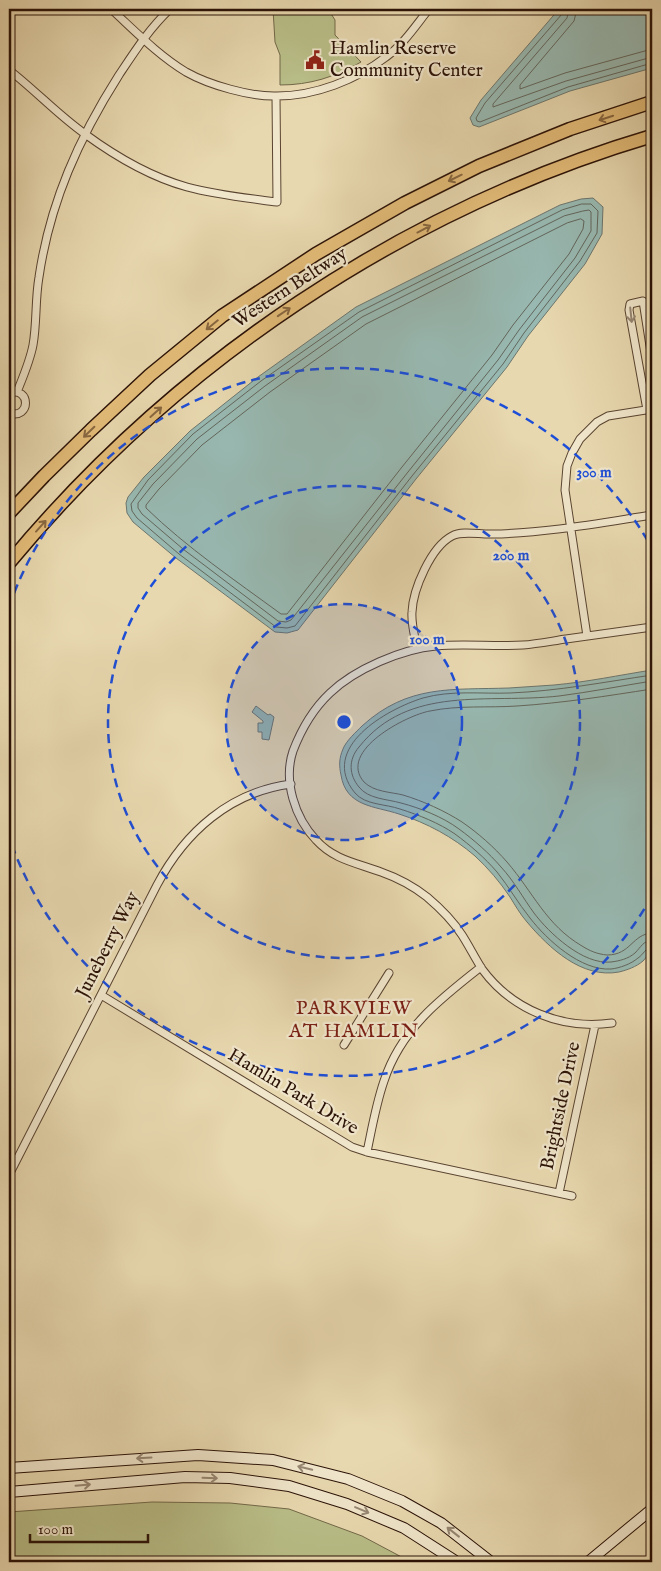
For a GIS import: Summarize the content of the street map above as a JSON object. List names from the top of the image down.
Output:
{
  "streets": {
    "highway": ["Western Beltway"],
    "street": ["Juneberry Way", "Hamlin Park Drive", "Brightside Drive"]
  },
  "crossings": [
    ["Juneberry Way", "Hamlin Park Drive"],
    ["Hamlin Park Drive", "Brightside Drive"]
  ],
  "districts": ["PARKVIEW AT HAMLIN"],
  "places": {
    "public building": ["Hamlin Reserve Community Center"]
  },
  "scale_bar": "100 m",
  "rings": ["300 m", "200 m", "100 m"]
}
